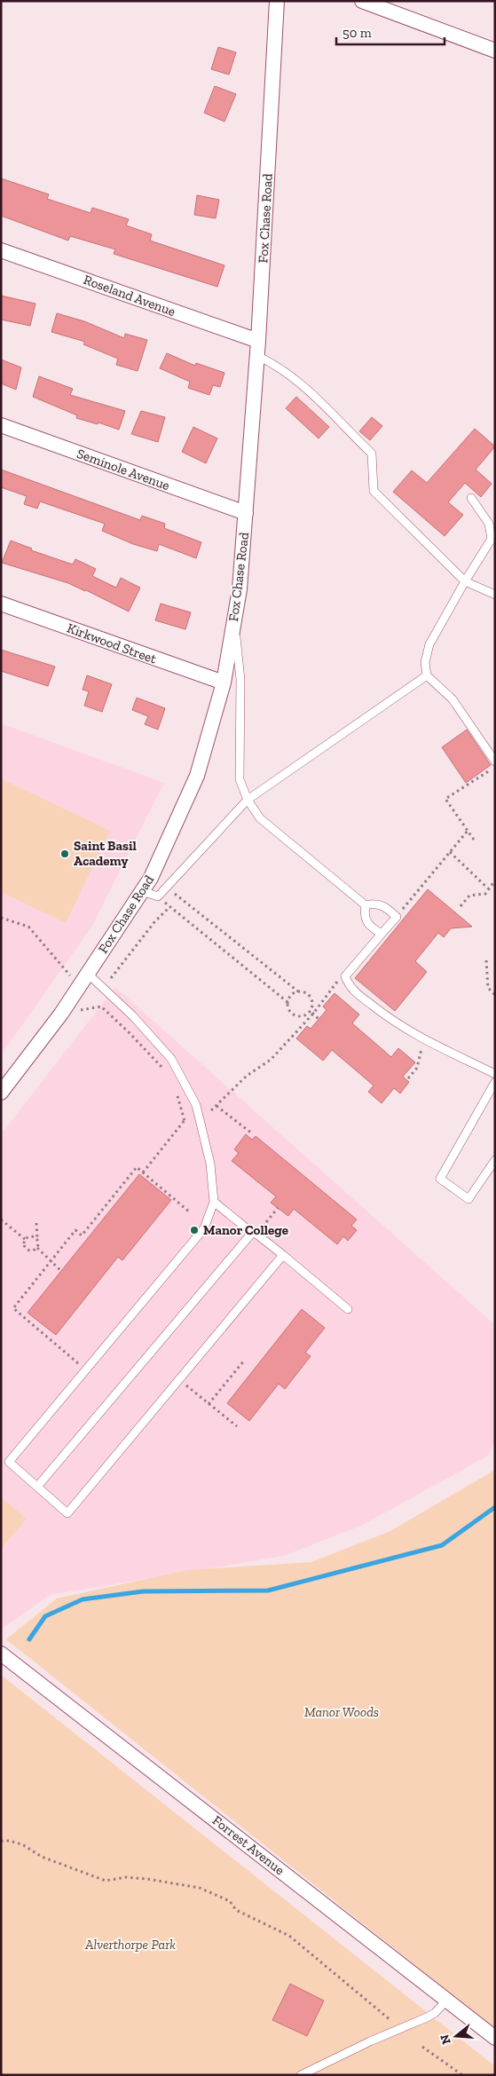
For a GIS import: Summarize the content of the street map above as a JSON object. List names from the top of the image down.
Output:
{
  "streets": {
    "street": [
      "Fox Chase Road",
      "Roseland Avenue",
      "Seminole Avenue",
      "Kirkwood Street",
      "Forrest Avenue"
    ]
  },
  "crossings": [
    ["Fox Chase Road", "Roseland Avenue"],
    ["Fox Chase Road", "Seminole Avenue"],
    ["Fox Chase Road", "Kirkwood Street"]
  ],
  "parks": ["Manor Woods", "Alverthorpe Park"],
  "places": ["Saint Basil Academy", "Manor College"],
  "scale_bar": "50 m",
  "north": "left"
}
